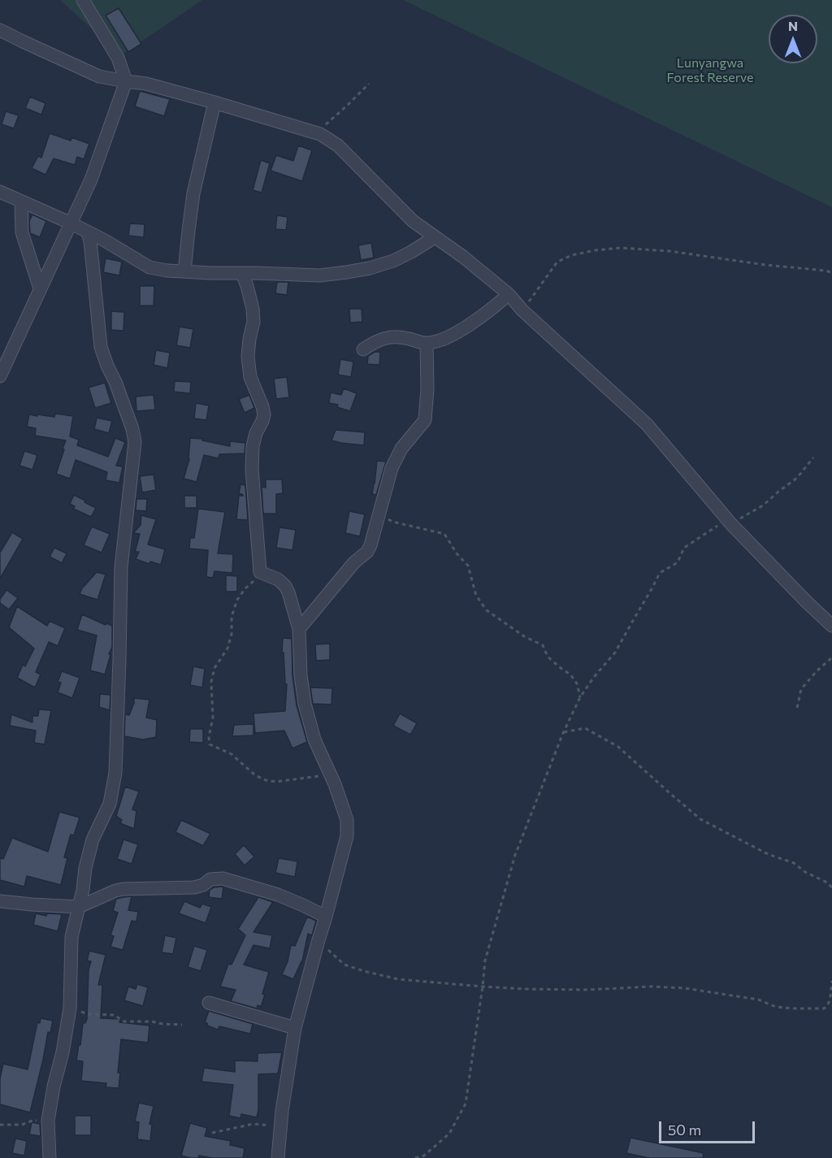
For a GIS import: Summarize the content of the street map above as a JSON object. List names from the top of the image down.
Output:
{
  "parks": ["Lunyangwa Forest Reserve"],
  "scale_bar": "50 m",
  "north": "top"
}
